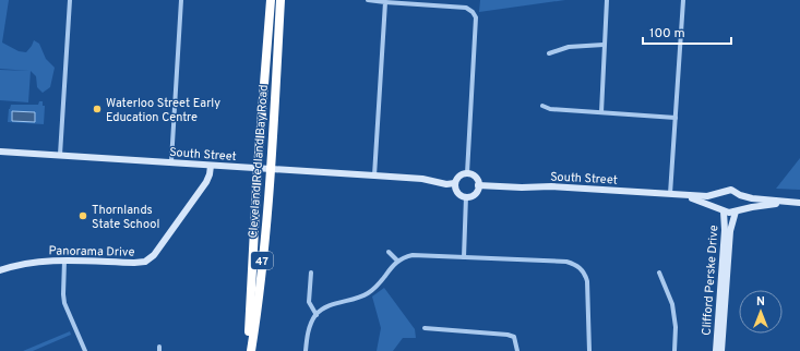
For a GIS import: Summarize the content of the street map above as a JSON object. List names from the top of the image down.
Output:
{
  "streets": {
    "highway": ["Cleveland Redland Bay Road", "47"],
    "street": ["South Street", "Panorama Drive", "Clifford Perske Drive"]
  },
  "crossings": [
    ["South Street", "Cleveland Redland Bay Road"],
    ["South Street", "Panorama Drive"],
    ["South Street", "Clifford Perske Drive"]
  ],
  "places": ["Waterloo Street Early Education Centre", "Thornlands State School"],
  "scale_bar": "100 m",
  "north": "top"
}
